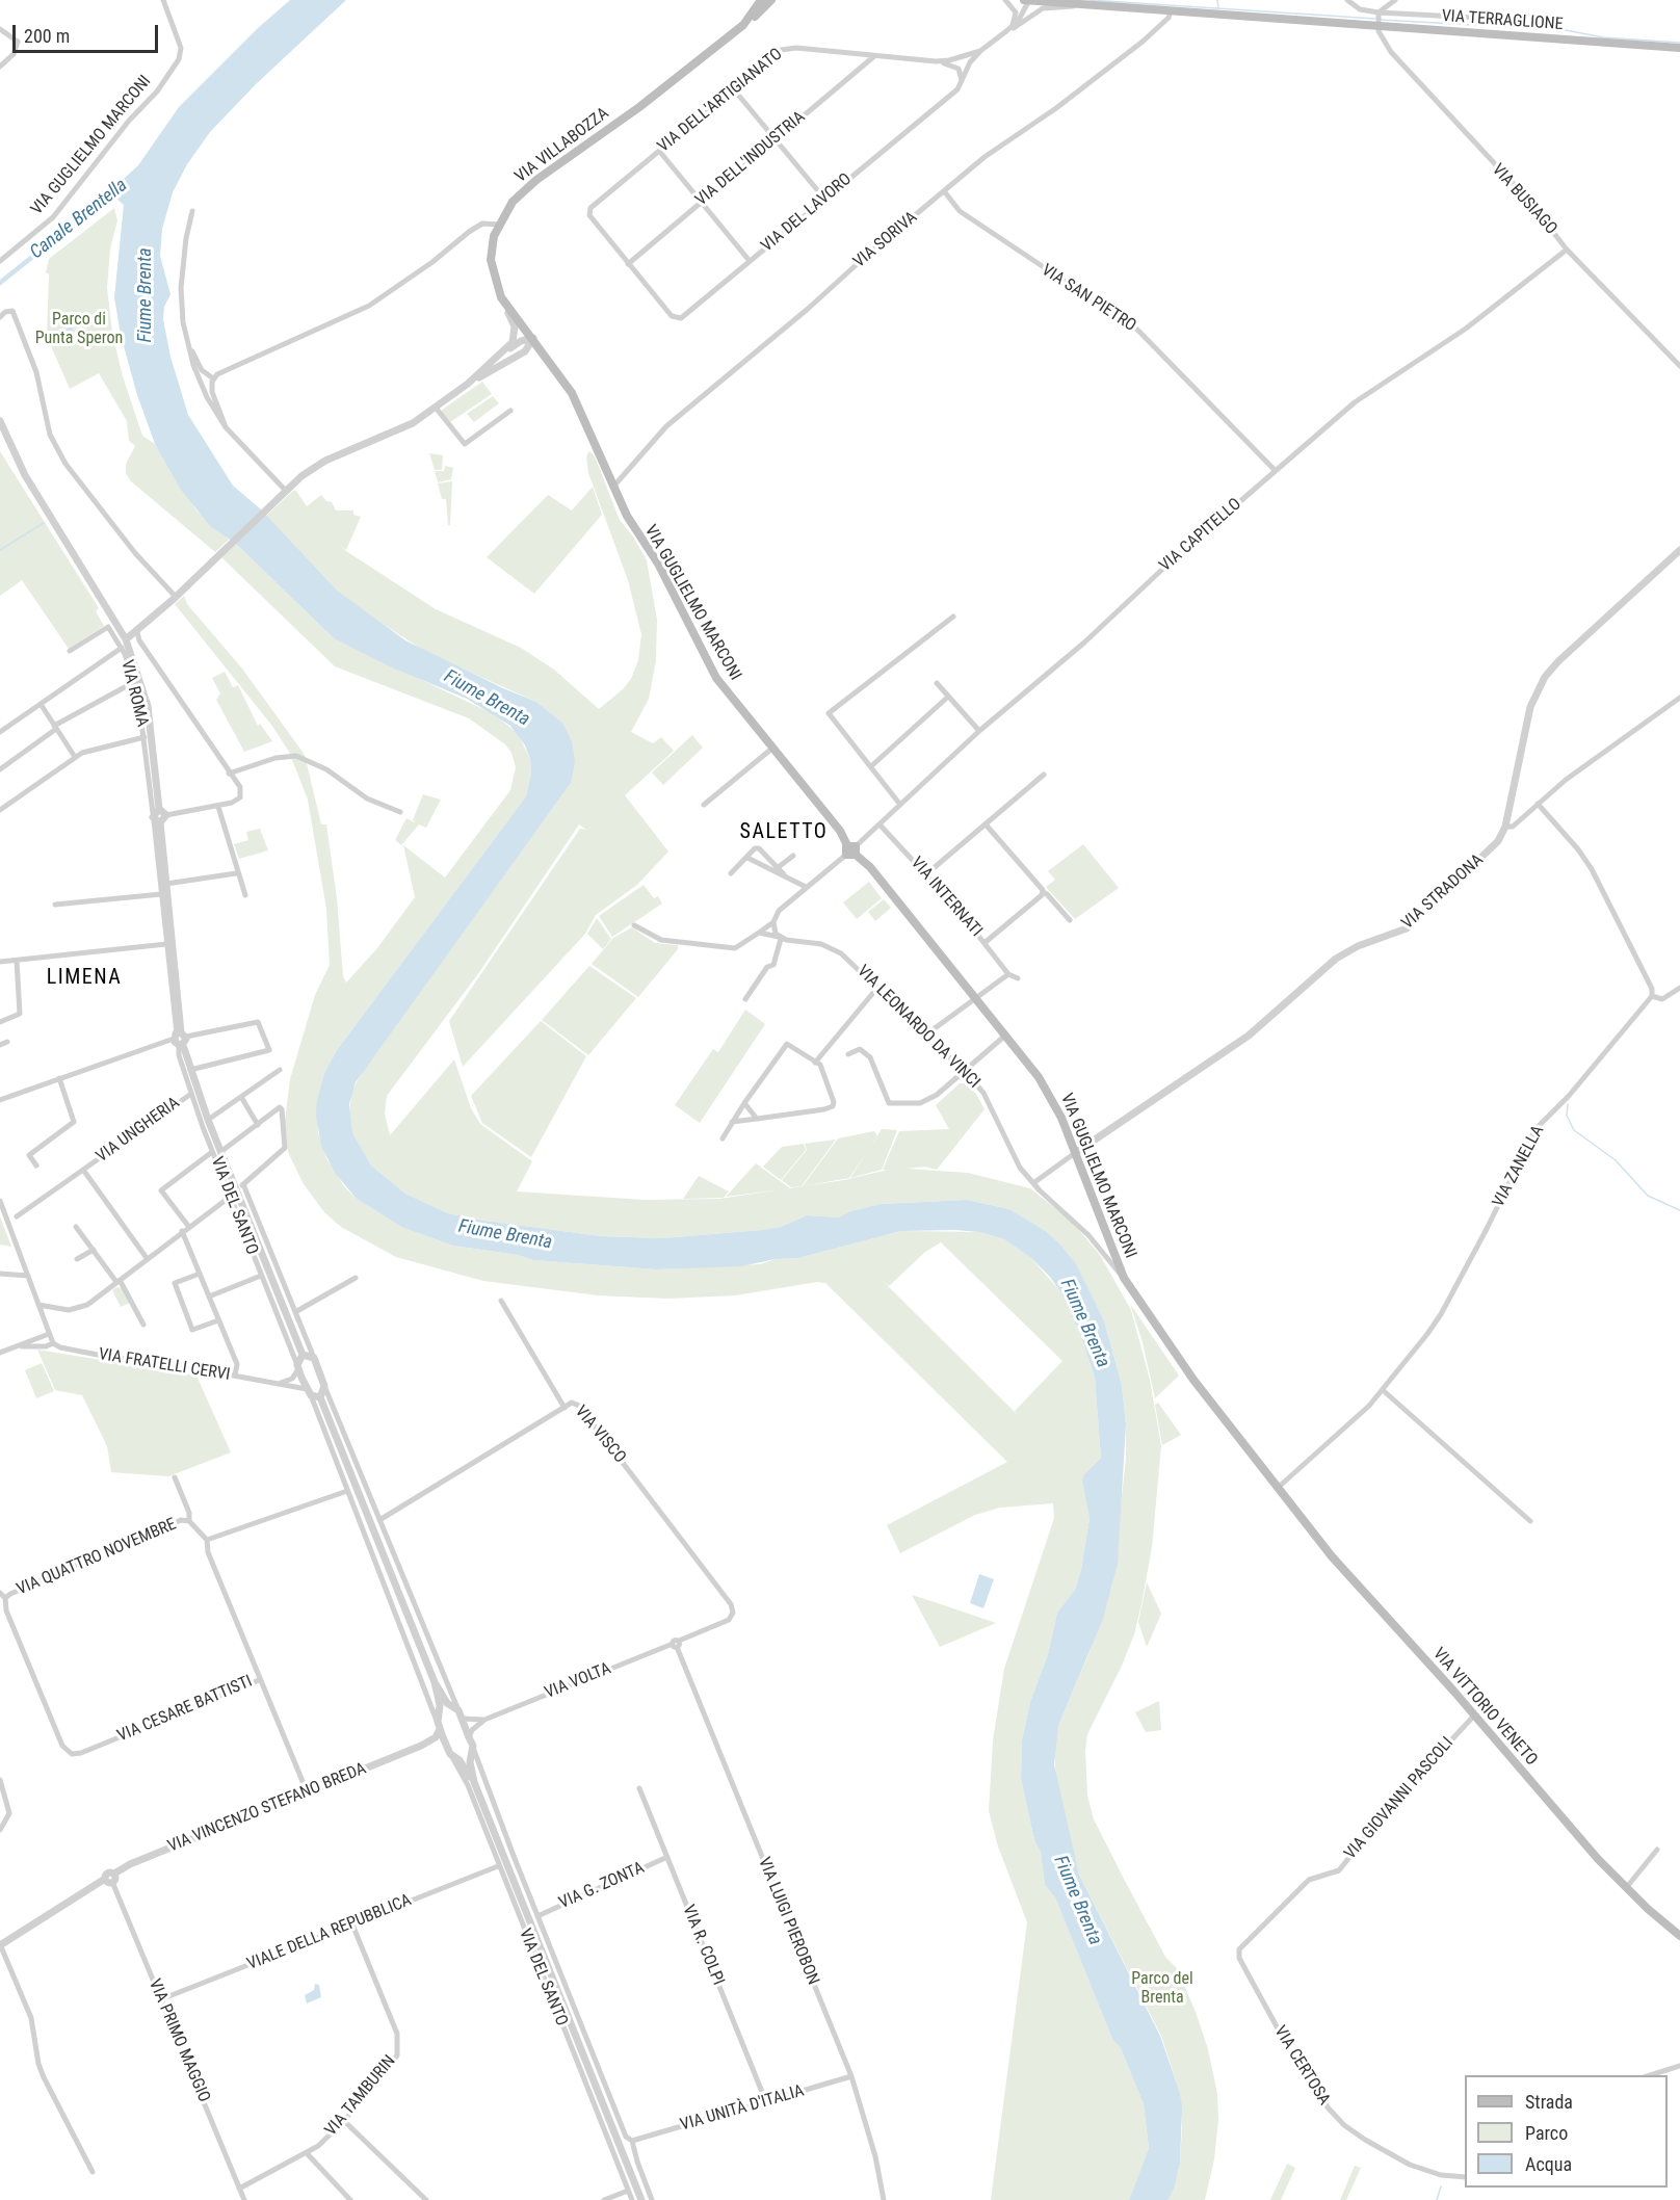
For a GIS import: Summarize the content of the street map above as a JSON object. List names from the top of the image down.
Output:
{
  "streets": {
    "main road": [
      "VIA TERRAGLIONE",
      "VIA GUGLIELMO MARCONI",
      "VIA VILLABOZZA",
      "VIA VITTORIO VENETO"
    ],
    "street": [
      "VIA DELL'ARTIGIANATO",
      "VIA DELL'INDUSTRIA",
      "VIA BUSIAGO",
      "VIA DEL LAVORO",
      "VIA SORIVA",
      "VIA SAN PIETRO",
      "VIA CAPITELLO",
      "VIA ROMA",
      "VIA STRADONA",
      "VIA INTERNATI",
      "VIA LEONARDO DA VINCI",
      "VIA UNGHERIA",
      "VIA ZANELLA",
      "VIA DEL SANTO",
      "VIA FRATELLI CERVI",
      "VIA VISCO",
      "VIA QUATTRO NOVEMBRE",
      "VIA VOLTA",
      "VIA CESARE BATTISTI",
      "VIA GIOVANNI PASCOLI",
      "VIA VINCENZO STEFANO BREDA",
      "VIA G. ZONTA",
      "VIA LUIGI PIEROBON",
      "VIALE DELLA REPUBBLICA",
      "VIA R. COLPI",
      "VIA PRIMO MAGGIO",
      "VIA CERTOSA",
      "VIA TAMBURIN",
      "VIA UNITÀ D'ITALIA"
    ]
  },
  "crossings": [
    ["VIA TERRAGLIONE", "VIA BUSIAGO"],
    ["VIA TERRAGLIONE", "VIA SORIVA"],
    ["VIA DELL'ARTIGIANATO", "VIA DELL'INDUSTRIA"],
    ["VIA DELL'ARTIGIANATO", "VIA DEL LAVORO"],
    ["VIA GUGLIELMO MARCONI", "VIA VILLABOZZA"],
    ["VIA GUGLIELMO MARCONI", "VIA SORIVA"],
    ["VIA GUGLIELMO MARCONI", "VIA CAPITELLO"],
    ["VIA GUGLIELMO MARCONI", "VIA STRADONA"],
    ["VIA GUGLIELMO MARCONI", "VIA LEONARDO DA VINCI"],
    ["VIA GUGLIELMO MARCONI", "VIA ZANELLA"],
    ["VIA GUGLIELMO MARCONI", "VIA VITTORIO VENETO"],
    ["VIA VILLABOZZA", "VIA SORIVA"],
    ["VIA DELL'INDUSTRIA", "VIA DEL LAVORO"],
    ["VIA BUSIAGO", "VIA CAPITELLO"],
    ["VIA SORIVA", "VIA SAN PIETRO"],
    ["VIA SAN PIETRO", "VIA CAPITELLO"],
    ["VIA CAPITELLO", "VIA INTERNATI"],
    ["VIA STRADONA", "VIA LEONARDO DA VINCI"],
    ["VIA UNGHERIA", "VIA DEL SANTO"],
    ["VIA ZANELLA", "VIA VITTORIO VENETO"],
    ["VIA DEL SANTO", "VIA FRATELLI CERVI"],
    ["VIA DEL SANTO", "VIA VISCO"],
    ["VIA DEL SANTO", "VIA VINCENZO STEFANO BREDA"],
    ["VIA DEL SANTO", "VIA G. ZONTA"],
    ["VIA DEL SANTO", "VIALE DELLA REPUBBLICA"],
    ["VIA DEL SANTO", "VIA UNITÀ D'ITALIA"],
    ["VIA VISCO", "VIA VOLTA"],
    ["VIA QUATTRO NOVEMBRE", "VIA CESARE BATTISTI"],
    ["VIA VOLTA", "VIA LUIGI PIEROBON"],
    ["VIA VITTORIO VENETO", "VIA GIOVANNI PASCOLI"],
    ["VIA GIOVANNI PASCOLI", "VIA CERTOSA"],
    ["VIA VINCENZO STEFANO BREDA", "VIA PRIMO MAGGIO"],
    ["VIA G. ZONTA", "VIA R. COLPI"],
    ["VIA LUIGI PIEROBON", "VIA UNITÀ D'ITALIA"],
    ["VIALE DELLA REPUBBLICA", "VIA PRIMO MAGGIO"],
    ["VIALE DELLA REPUBBLICA", "VIA TAMBURIN"],
    ["VIA R. COLPI", "VIA UNITÀ D'ITALIA"],
    ["VIA PRIMO MAGGIO", "VIA TAMBURIN"]
  ],
  "districts": ["SALETTO", "LIMENA"],
  "water": ["Canale Brentella", "Fiume Brenta"],
  "parks": ["Parco di Punta Speron", "Parco del Brenta"],
  "legend": ["Strada", "Parco", "Acqua"],
  "scale_bar": "200 m"
}
